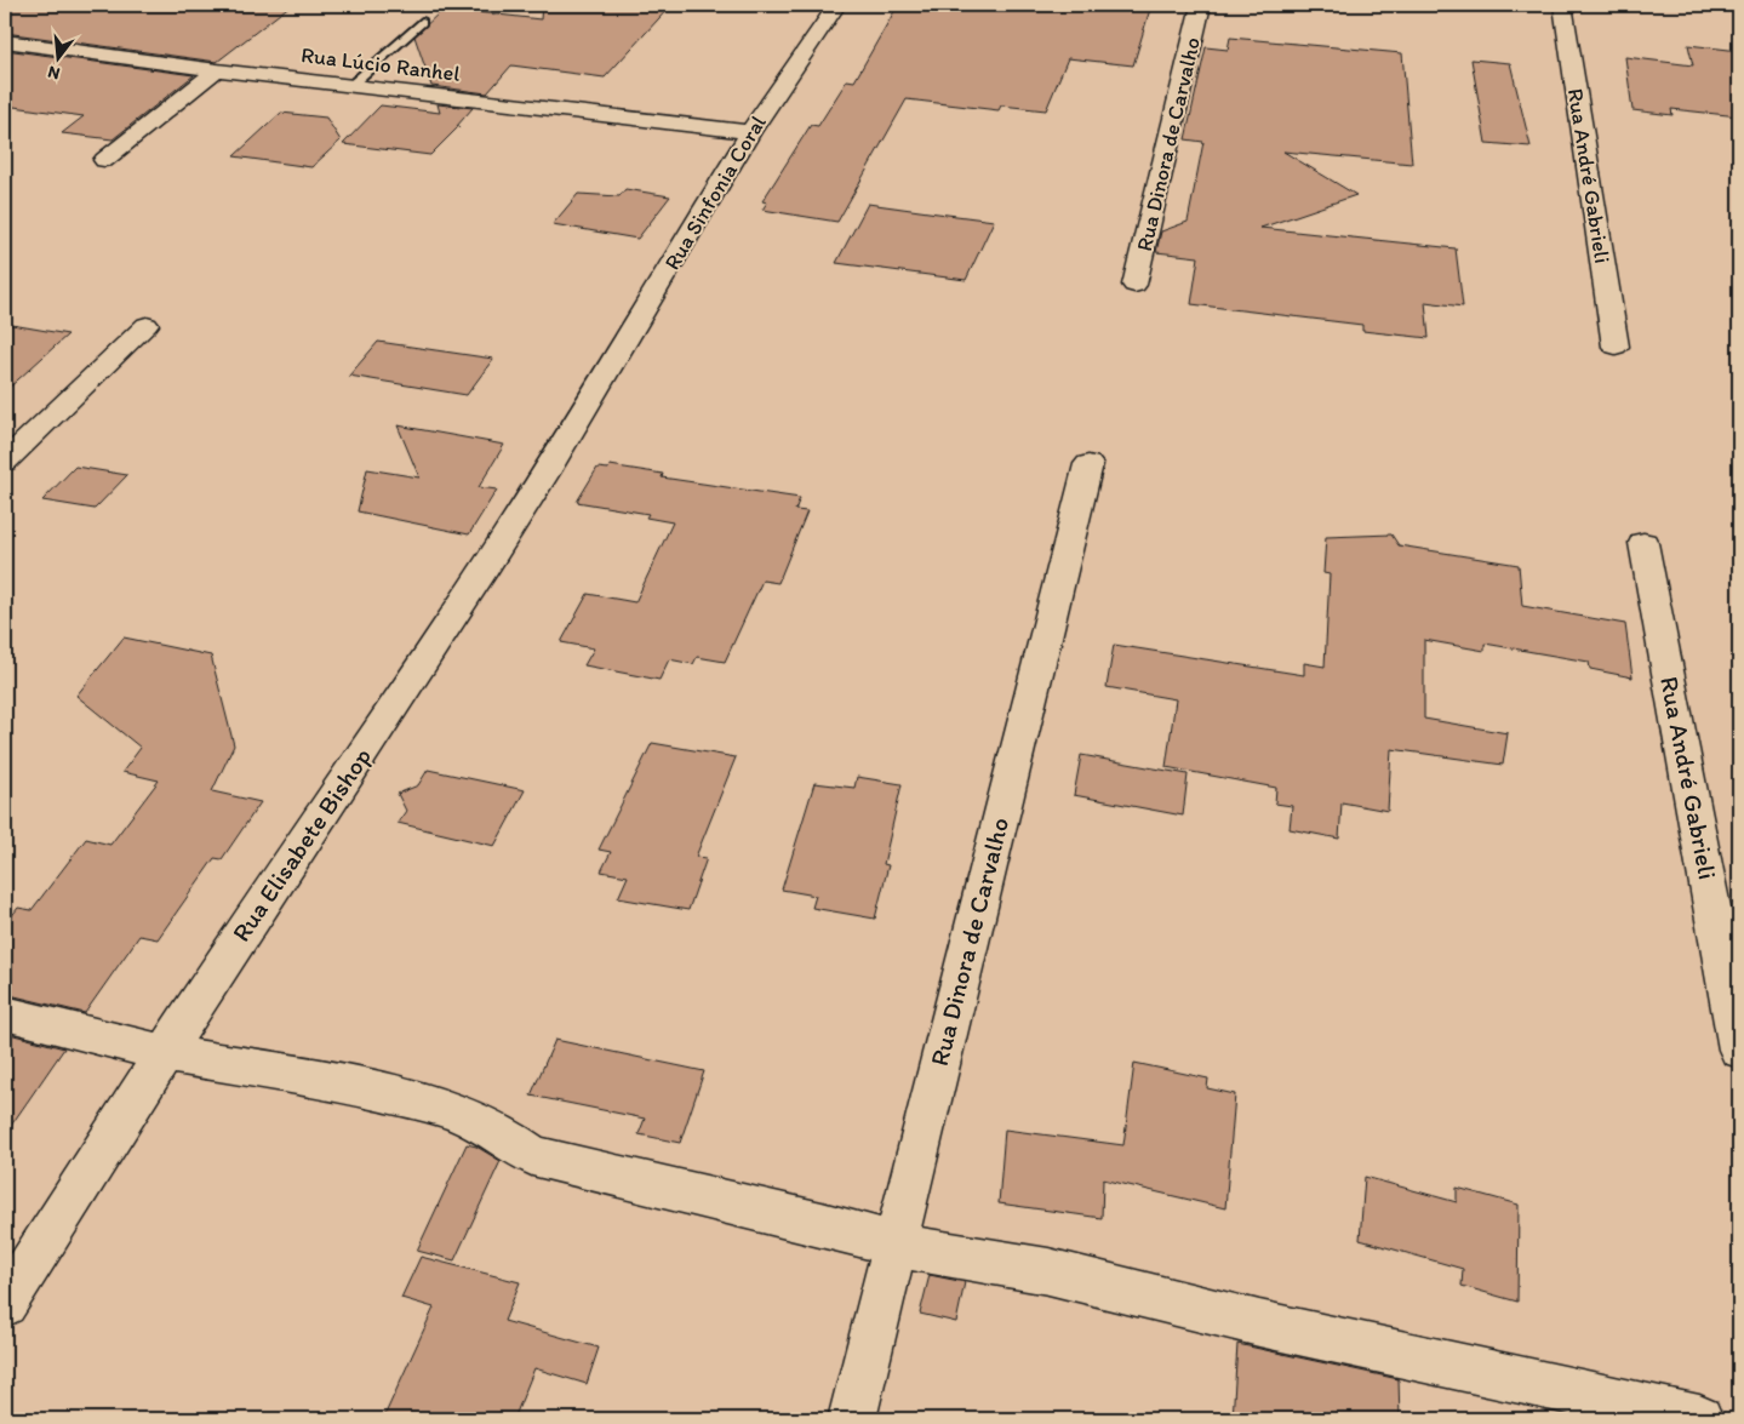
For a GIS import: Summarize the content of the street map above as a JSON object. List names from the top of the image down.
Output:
{
  "streets": {
    "street": [
      "Rua Lúcio Ranhel",
      "Rua Dinora de Carvalho",
      "Rua André Gabrieli",
      "Rua Sinfonia Coral",
      "Rua Elisabete Bishop"
    ]
  },
  "crossings": [
    ["Rua Lúcio Ranhel", "Rua Sinfonia Coral"],
    ["Rua Sinfonia Coral", "Rua Elisabete Bishop"]
  ],
  "north": "bottom"
}
